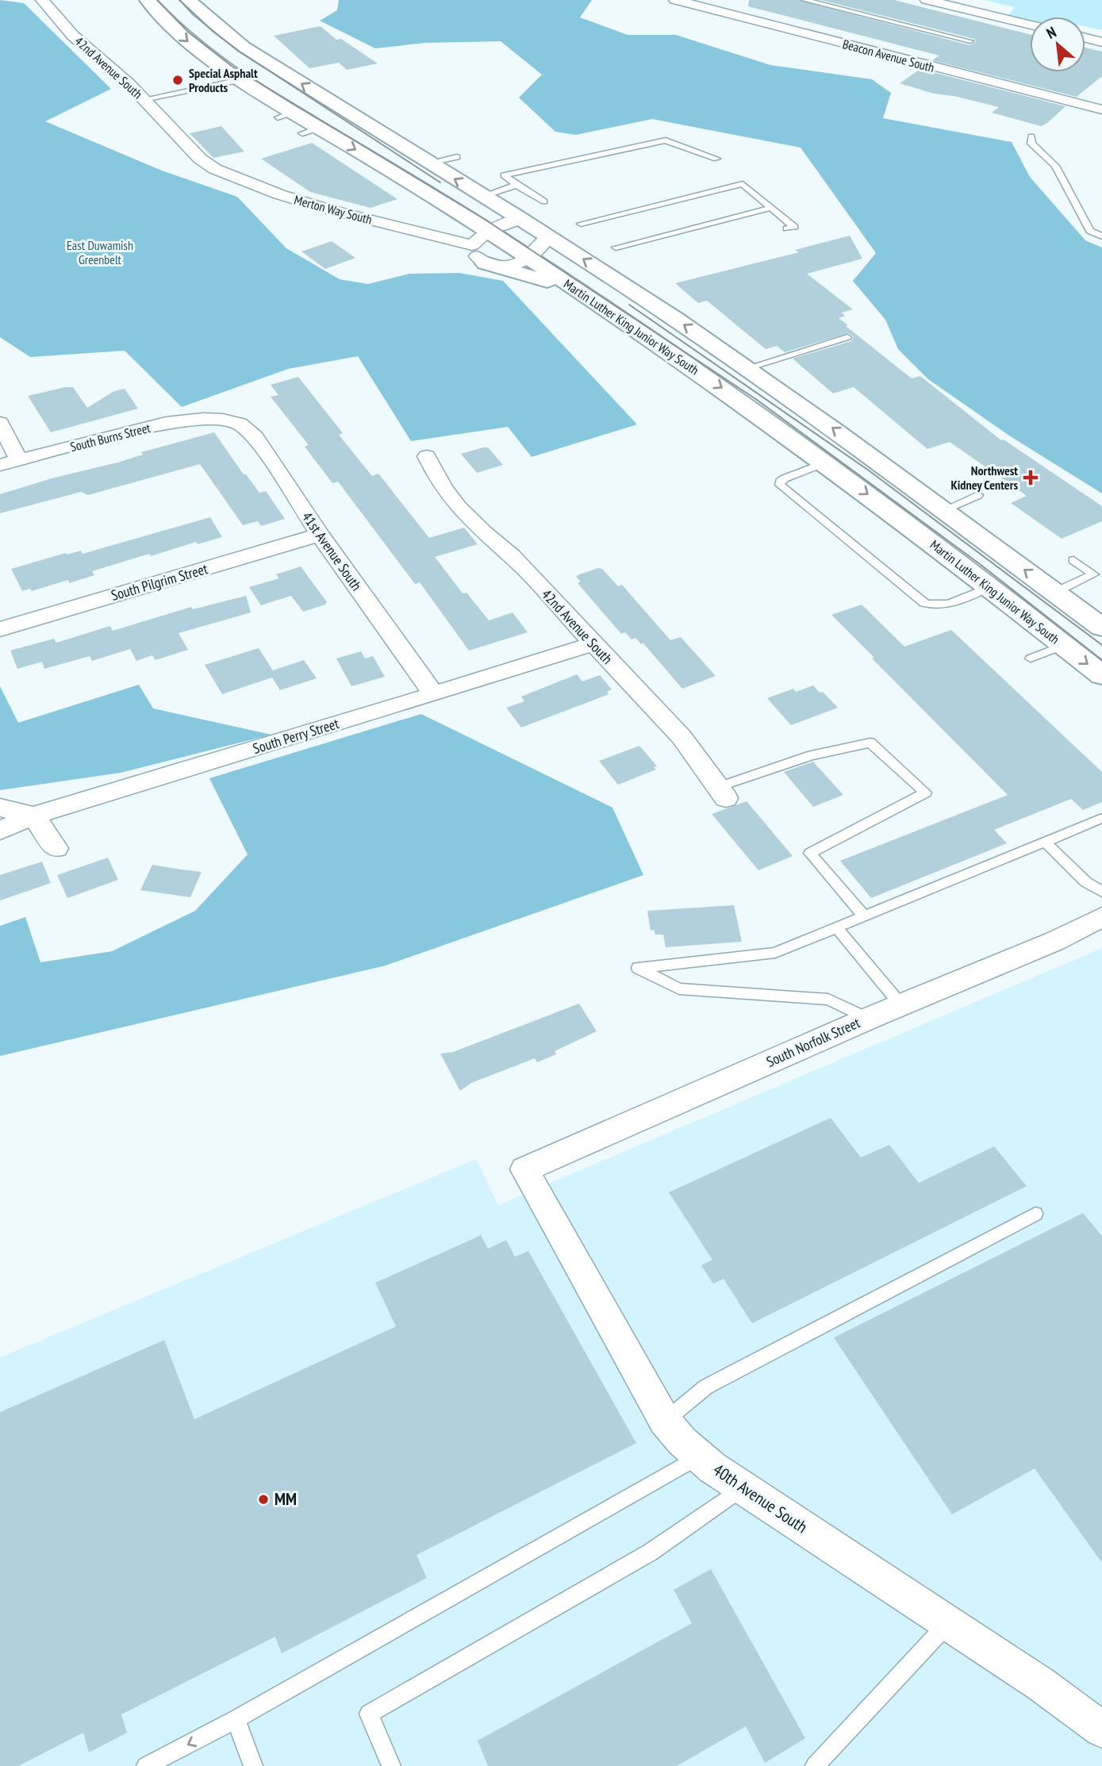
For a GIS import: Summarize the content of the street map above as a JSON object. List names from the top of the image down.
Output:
{
  "streets": {
    "main road": ["Martin Luther King Junior Way South"],
    "street": [
      "Beacon Avenue South",
      "42nd Avenue South",
      "Merton Way South",
      "South Burns Street",
      "41st Avenue South",
      "South Pilgrim Street",
      "South Perry Street",
      "South Norfolk Street",
      "40th Avenue South"
    ]
  },
  "crossings": [
    ["42nd Avenue South", "Merton Way South"],
    ["42nd Avenue South", "South Perry Street"],
    ["South Burns Street", "41st Avenue South"],
    ["41st Avenue South", "South Pilgrim Street"],
    ["41st Avenue South", "South Perry Street"],
    ["South Norfolk Street", "40th Avenue South"]
  ],
  "parks": ["East Duwamish Greenbelt"],
  "places": {
    "other": ["Special Asphalt Products", "MM"],
    "health": ["Northwest Kidney Centers"]
  },
  "north": "top left"
}
